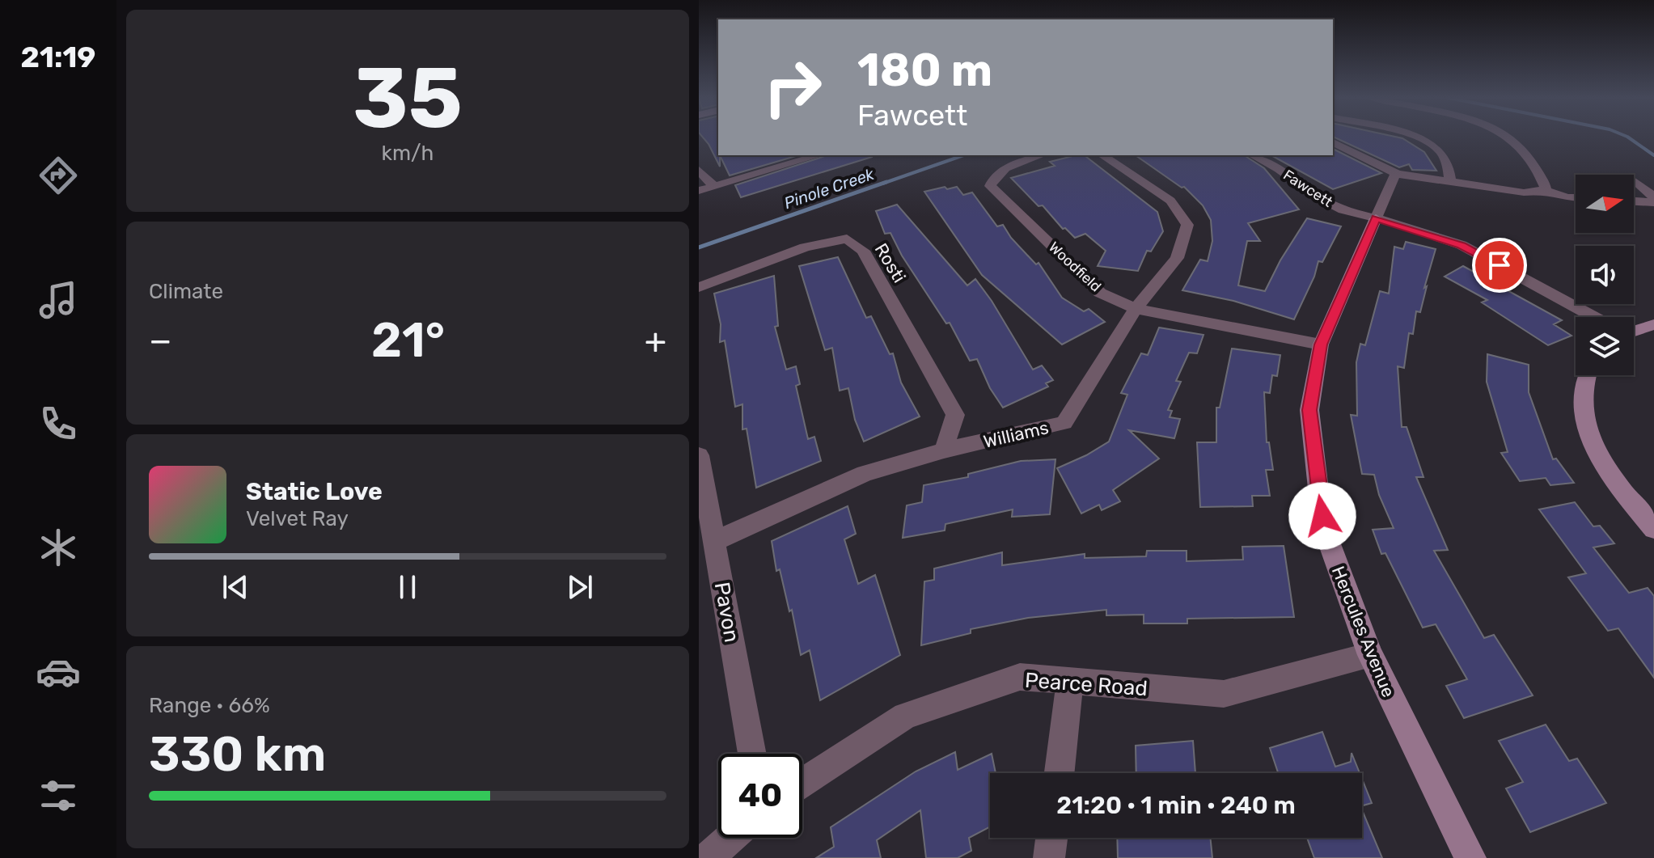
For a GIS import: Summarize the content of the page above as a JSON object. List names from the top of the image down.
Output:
{
  "streets": {
    "street": [
      "Fawcett",
      "Rosti",
      "Woodfield",
      "Williams",
      "Pavon",
      "Hercules Avenue",
      "Pearce Road"
    ]
  },
  "crossings": [
    ["Fawcett", "Hercules Avenue"],
    ["Rosti", "Williams"],
    ["Woodfield", "Williams"],
    ["Woodfield", "Hercules Avenue"],
    ["Williams", "Pavon"],
    ["Hercules Avenue", "Pearce Road"]
  ],
  "water": ["Pinole Creek"],
  "north": "right",
  "page": {
    "tabs": "21:19",
    "tile": [
      ["35", "km/h"],
      "Climate",
      ["Range · 66%", "330 km"]
    ],
    "turn": ["180 m", "Fawcett"],
    "heat": ["−", "21°", "+"],
    "song": ["Static Love", "Velvet Ray"],
    "limit": "40",
    "trip": "21:20 · 1 min · 240 m"
  }
}
